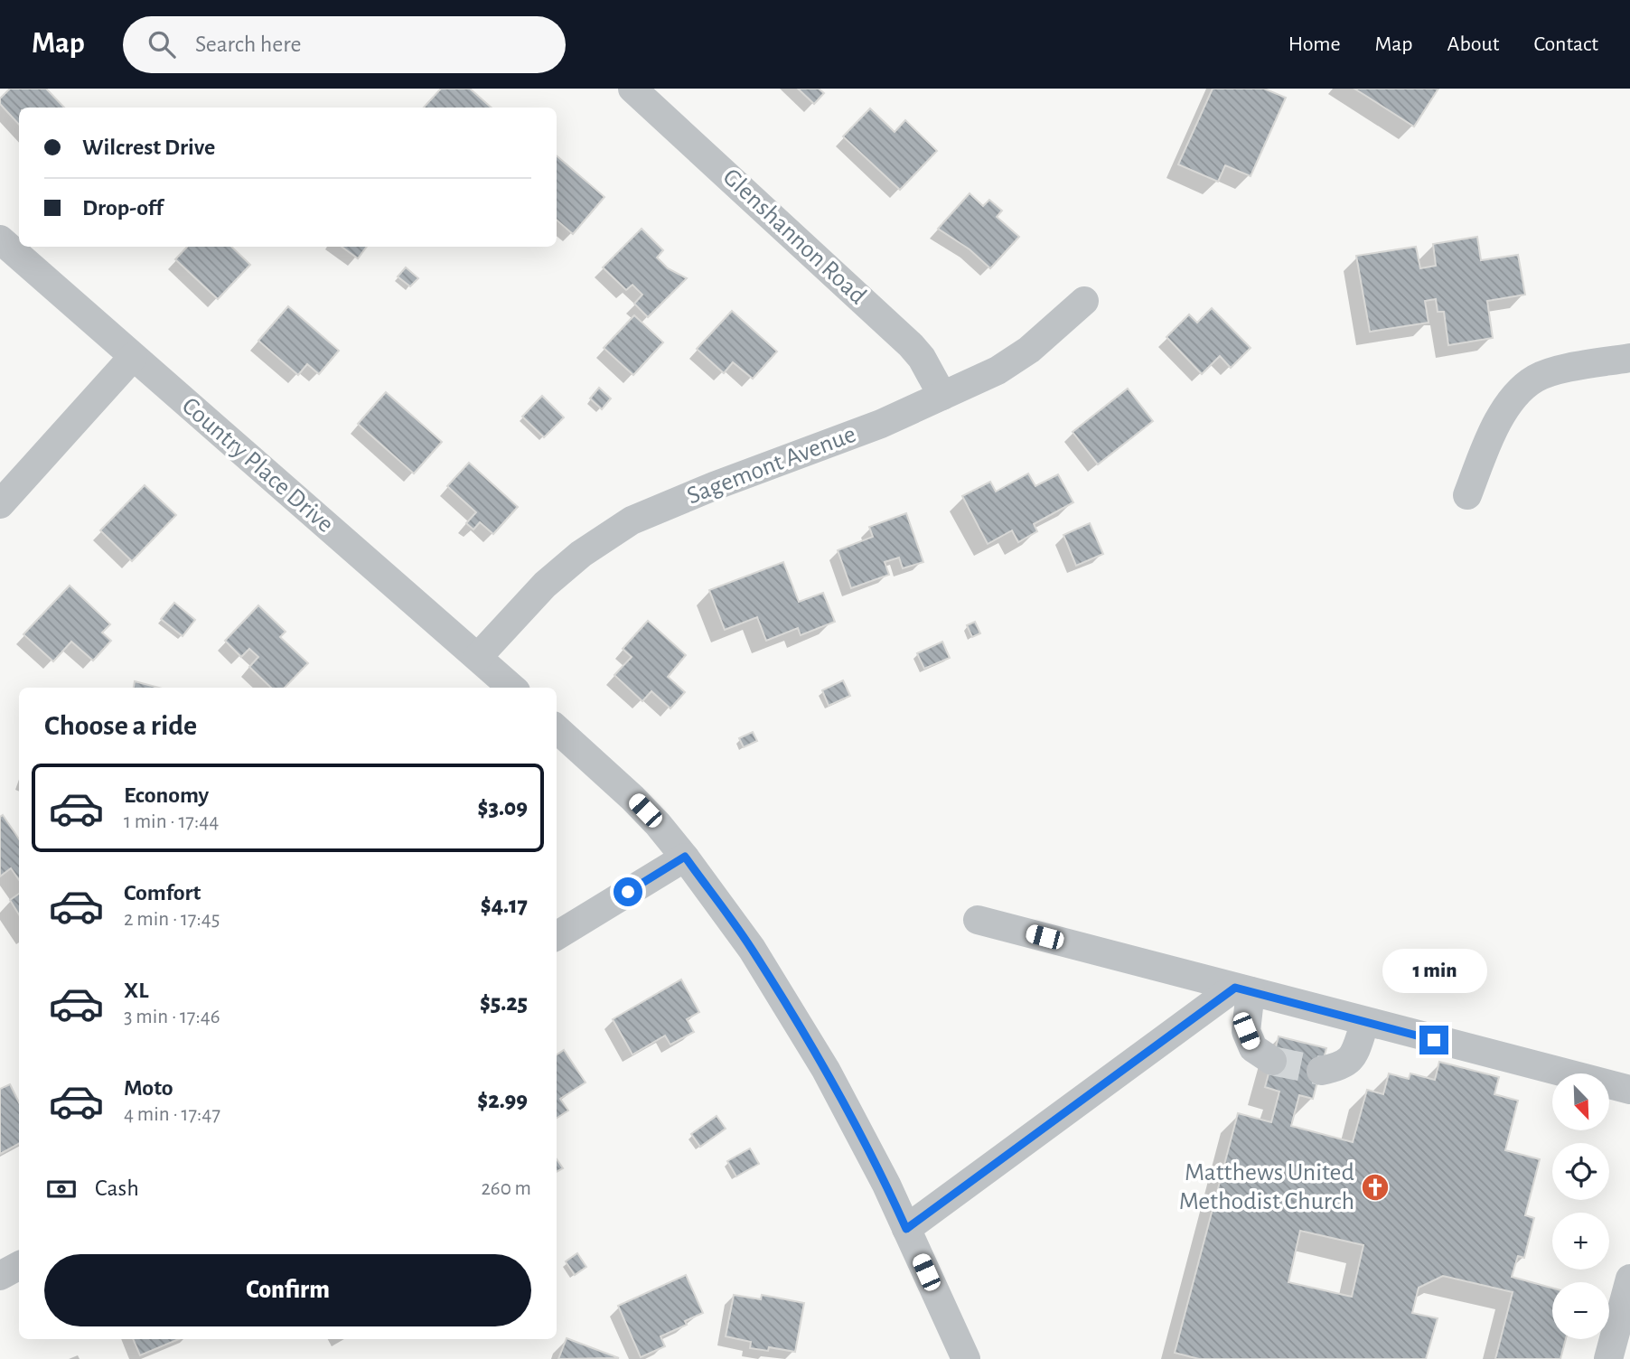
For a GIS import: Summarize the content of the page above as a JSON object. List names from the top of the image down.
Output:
{
  "streets": {
    "street": ["Glenshannon Road", "Country Place Drive", "Sagemont Avenue"]
  },
  "crossings": [
    ["Glenshannon Road", "Sagemont Avenue"],
    ["Country Place Drive", "Sagemont Avenue"]
  ],
  "places": {
    "church": ["Matthews United Methodist Church"]
  },
  "north": "bottom right",
  "page": {
    "header": "Map",
    "search": "Search here",
    "nav": [
      "Home",
      "Map",
      "About",
      "Contact"
    ],
    "banner": ["Wilcrest Drive", "Drop-off"],
    "heading": "Choose a ride",
    "list": [
      {
        "name": "Economy",
        "note": "1 min · 17:44",
        "value": "$3.09"
      },
      {
        "name": "Comfort",
        "note": "2 min · 17:45",
        "value": "$4.17"
      },
      {
        "name": "XL",
        "note": "3 min · 17:46",
        "value": "$5.25"
      },
      {
        "name": "Moto",
        "note": "4 min · 17:47",
        "value": "$2.99"
      }
    ],
    "bubble": "1 min",
    "map_buttons": ["+", "−"],
    "pay": ["Cash", "260 m"],
    "buttons": "Confirm"
  }
}
